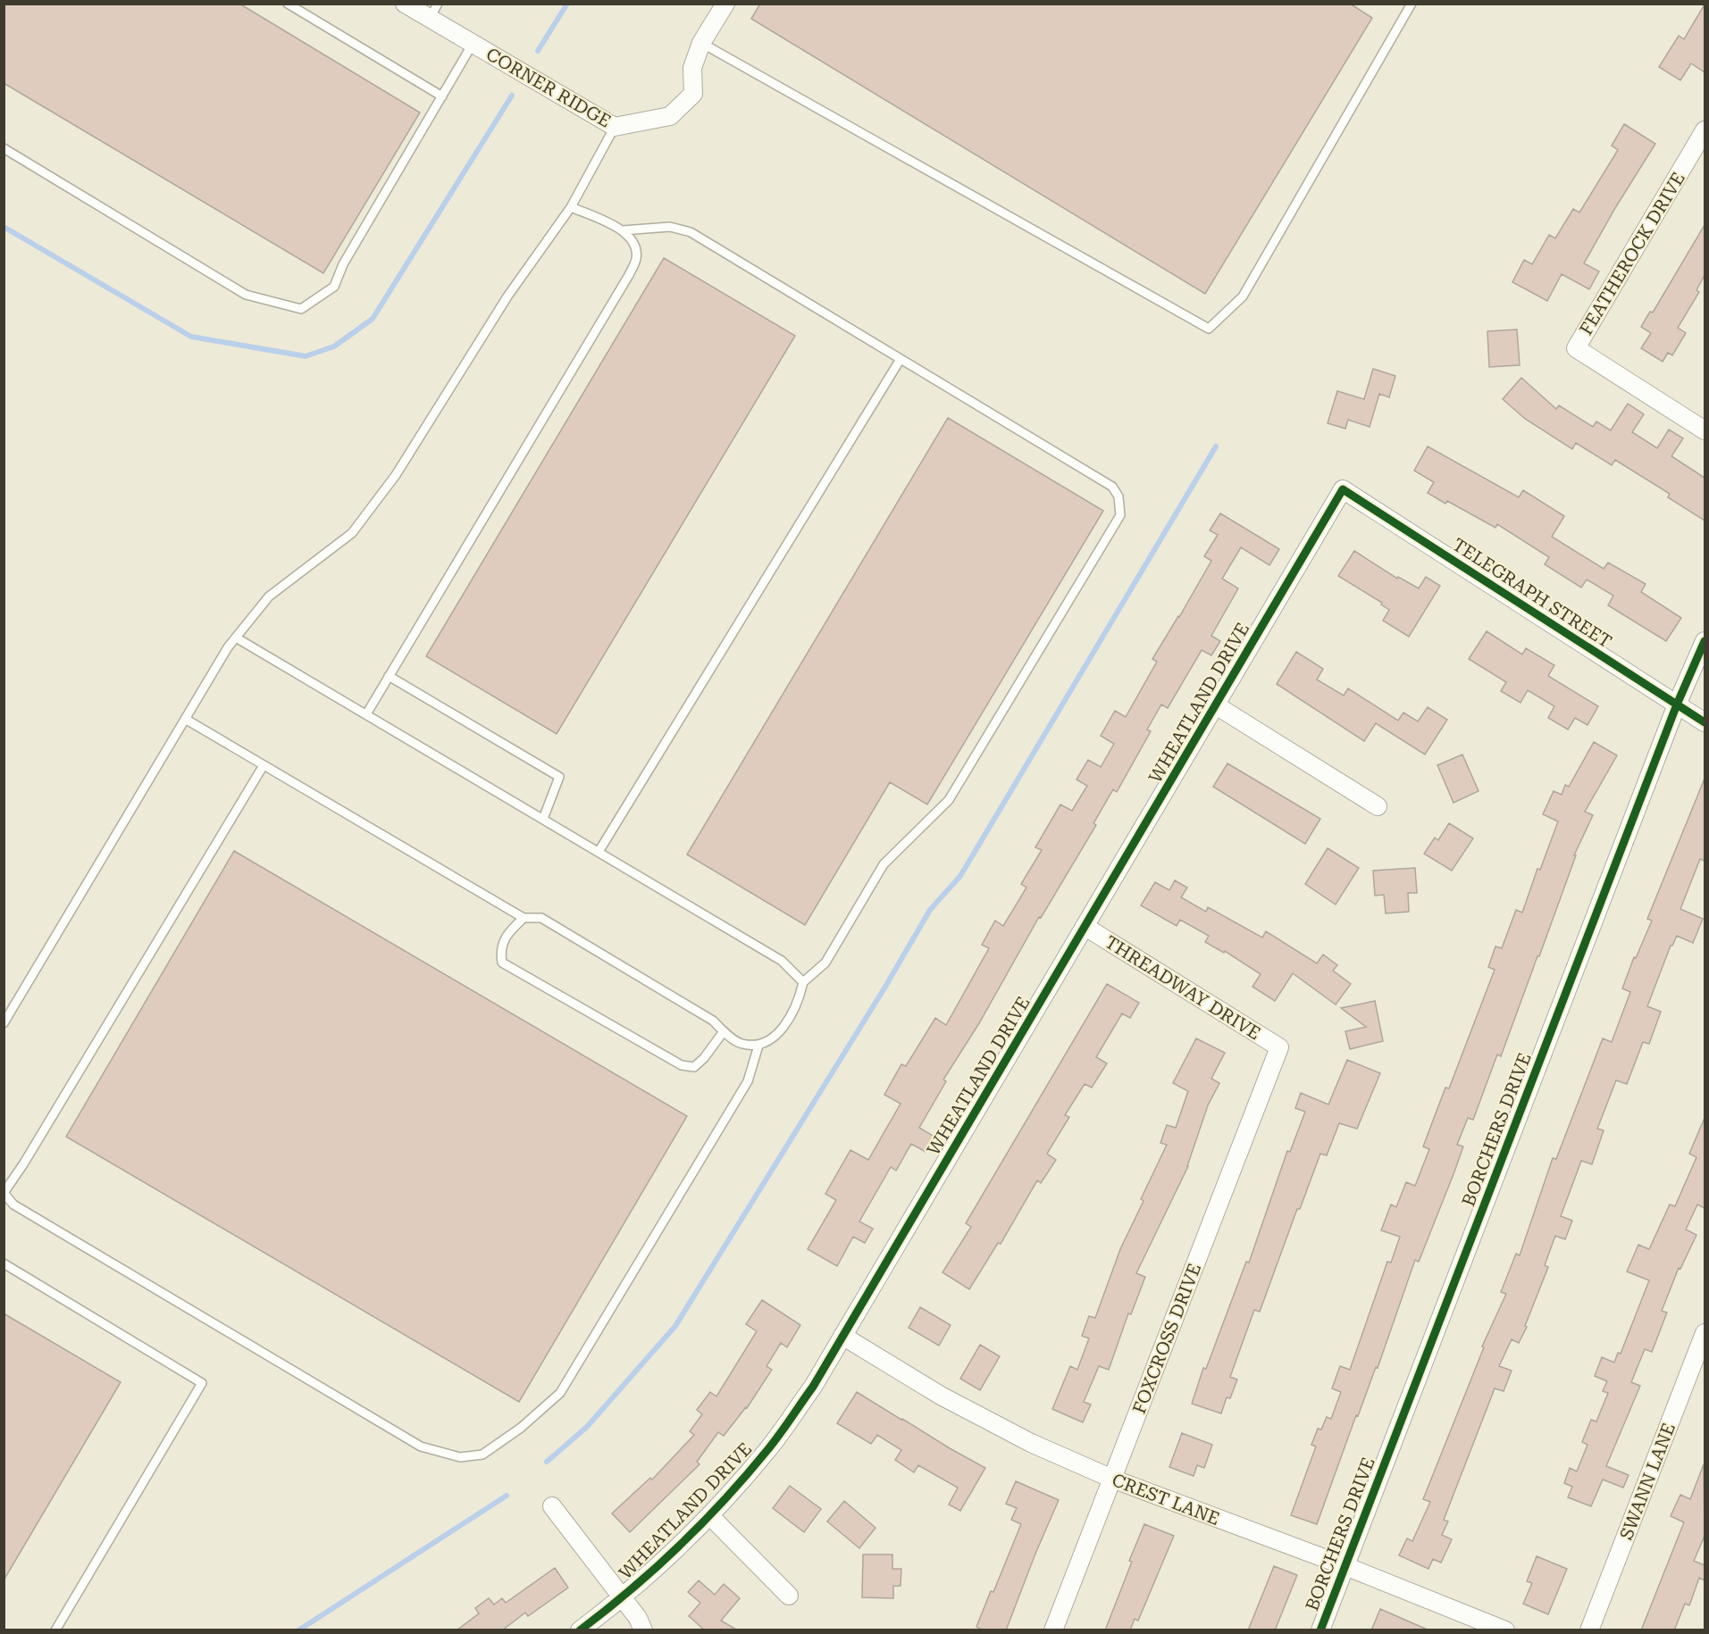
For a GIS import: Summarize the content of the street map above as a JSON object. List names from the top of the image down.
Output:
{
  "streets": {
    "street": [
      "CORNER RIDGE",
      "FEATHEROCK DRIVE",
      "TELEGRAPH STREET",
      "WHEATLAND DRIVE",
      "THREADWAY DRIVE",
      "BORCHERS DRIVE",
      "FOXCROSS DRIVE",
      "SWANN LANE",
      "CREST LANE"
    ]
  },
  "crossings": [
    ["TELEGRAPH STREET", "WHEATLAND DRIVE"],
    ["TELEGRAPH STREET", "BORCHERS DRIVE"],
    ["WHEATLAND DRIVE", "THREADWAY DRIVE"],
    ["WHEATLAND DRIVE", "CREST LANE"],
    ["THREADWAY DRIVE", "FOXCROSS DRIVE"],
    ["BORCHERS DRIVE", "CREST LANE"],
    ["FOXCROSS DRIVE", "CREST LANE"]
  ]
}
